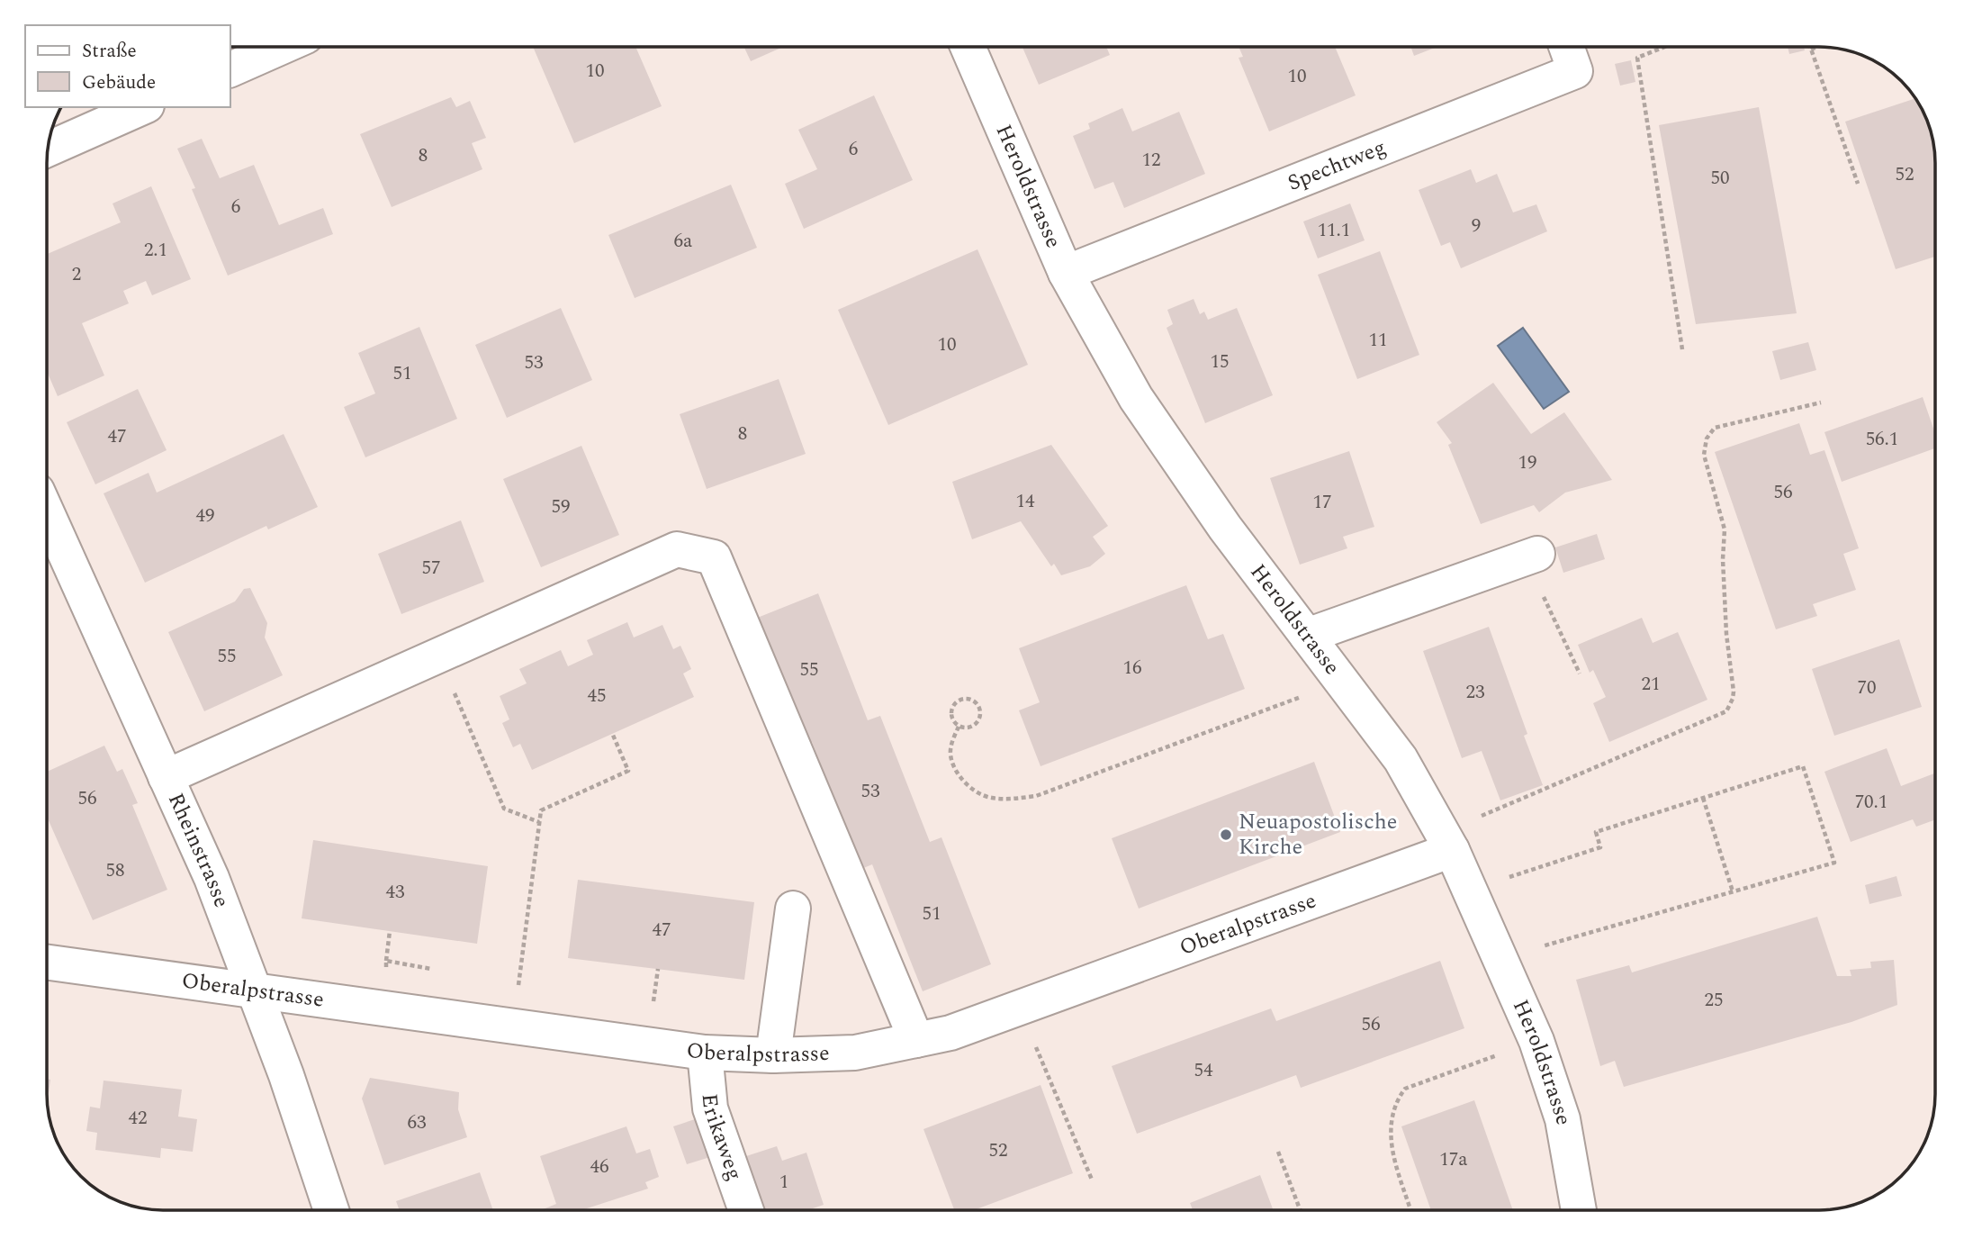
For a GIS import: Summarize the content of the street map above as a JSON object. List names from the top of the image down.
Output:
{
  "streets": {
    "street": [
      "Spechtweg",
      "Heroldstrasse",
      "Rheinstrasse",
      "Oberalpstrasse",
      "Erikaweg"
    ]
  },
  "crossings": [
    ["Spechtweg", "Heroldstrasse"],
    ["Heroldstrasse", "Oberalpstrasse"],
    ["Rheinstrasse", "Oberalpstrasse"],
    ["Oberalpstrasse", "Erikaweg"]
  ],
  "places": ["Neuapostolische Kirche"],
  "house_numbers": [
    "10",
    "10",
    "6",
    "8",
    "12",
    "52",
    "50",
    "6",
    "9",
    "11.1",
    "6a",
    "2.1",
    "2",
    "11",
    "10",
    "15",
    "53",
    "51",
    "8",
    "47",
    "56.1",
    "19",
    "56",
    "14",
    "17",
    "59",
    "49",
    "57",
    "55",
    "16",
    "55",
    "21",
    "70",
    "23",
    "45",
    "53",
    "56",
    "70.1",
    "58",
    "43",
    "51",
    "47",
    "25",
    "56",
    "54",
    "42",
    "63",
    "52",
    "17a",
    "46",
    "1"
  ],
  "legend": ["Straße", "Gebäude"]
}
